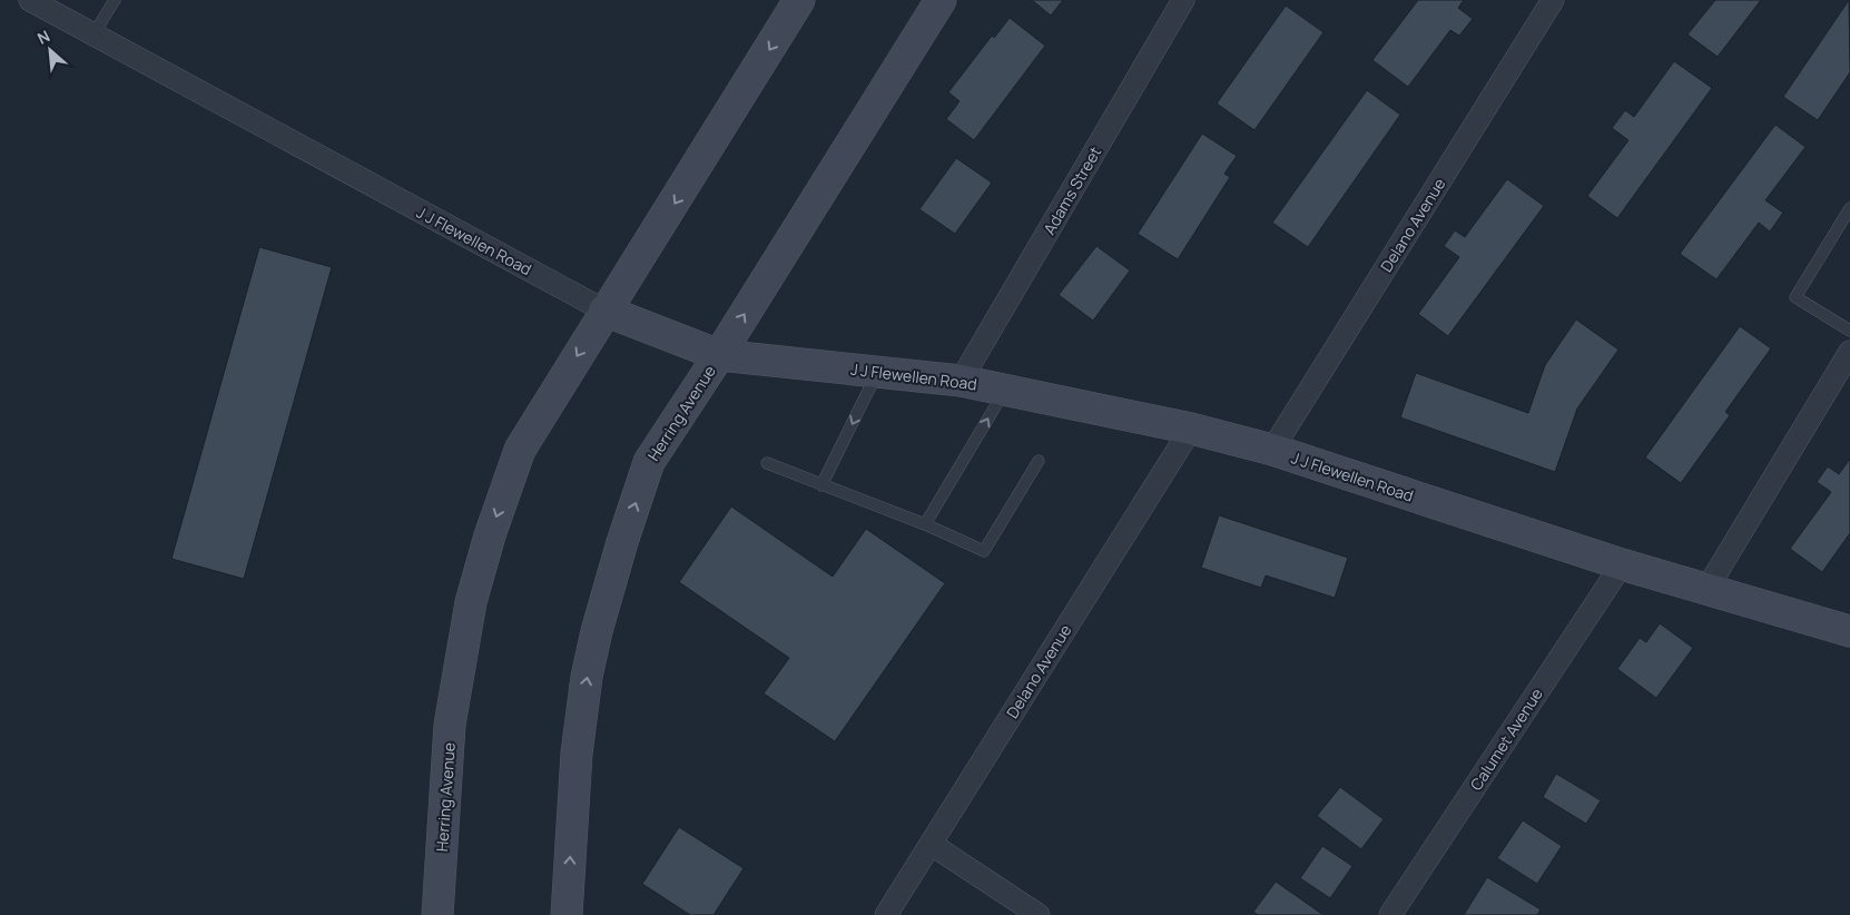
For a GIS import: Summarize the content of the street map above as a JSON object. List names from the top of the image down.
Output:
{
  "streets": {
    "main road": ["J J Flewellen Road", "Herring Avenue"],
    "street": ["Adams Street", "Delano Avenue", "Calumet Avenue"]
  },
  "crossings": [
    ["Adams Street", "J J Flewellen Road"],
    ["Delano Avenue", "J J Flewellen Road"],
    ["J J Flewellen Road", "Herring Avenue"],
    ["J J Flewellen Road", "Calumet Avenue"]
  ],
  "north": "top left"
}
